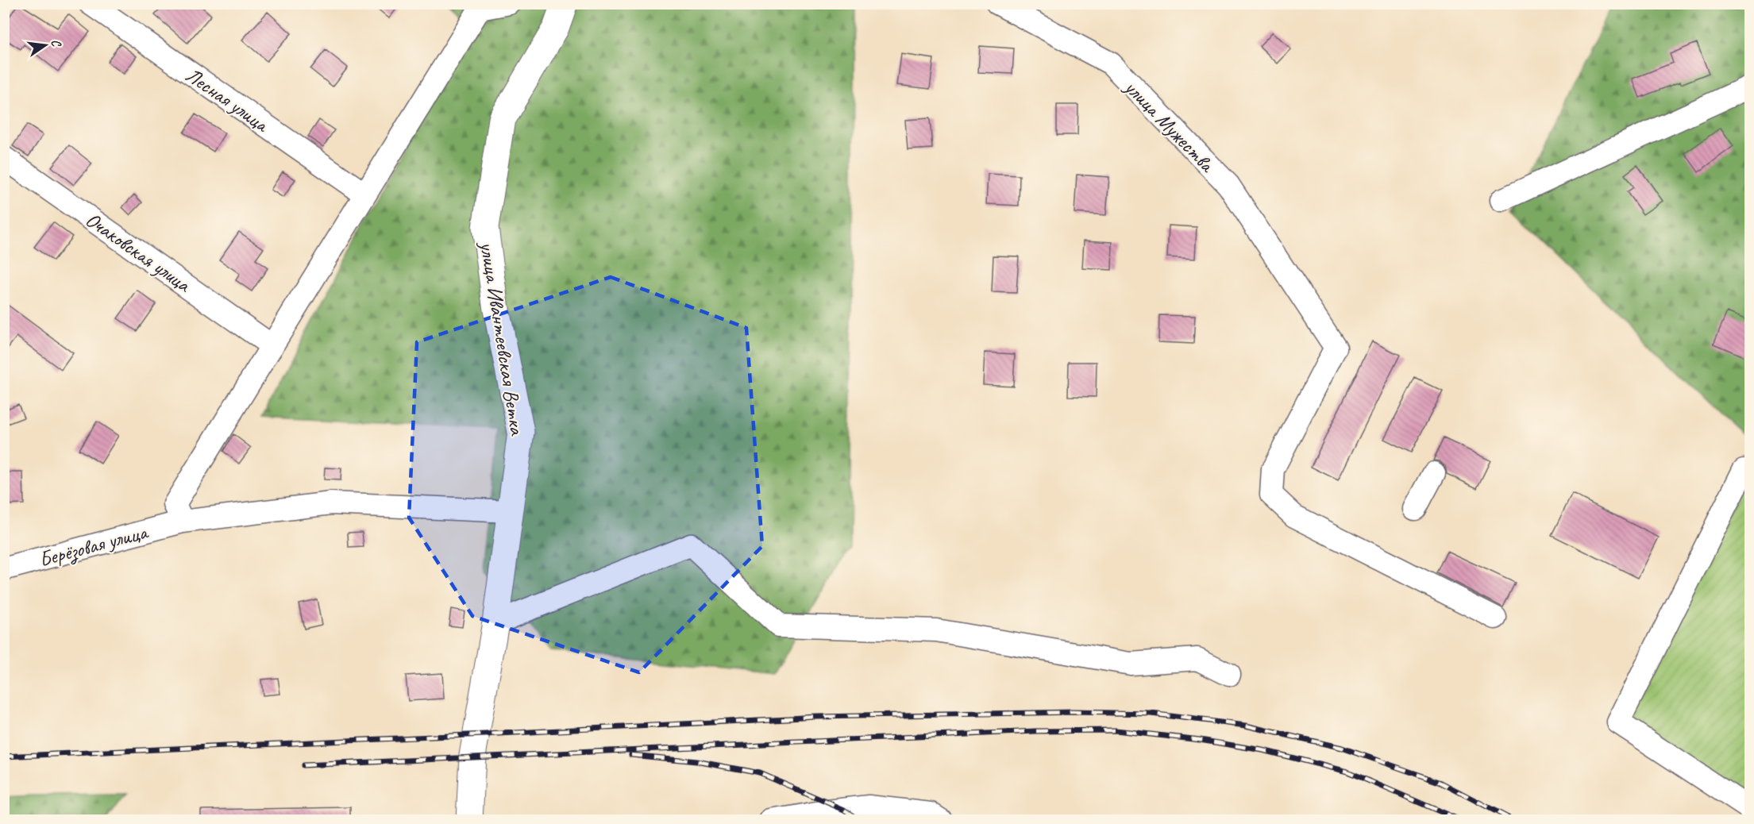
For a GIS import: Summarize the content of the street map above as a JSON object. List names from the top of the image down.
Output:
{
  "streets": {
    "main road": ["улица Ивантеевская Ветка"],
    "street": [
      "Лесная улица",
      "улица Мужества",
      "Очаковская улица",
      "Берёзовая улица"
    ]
  },
  "crossings": [
    ["улица Ивантеевская Ветка", "Берёзовая улица"]
  ],
  "north": "right"
}
